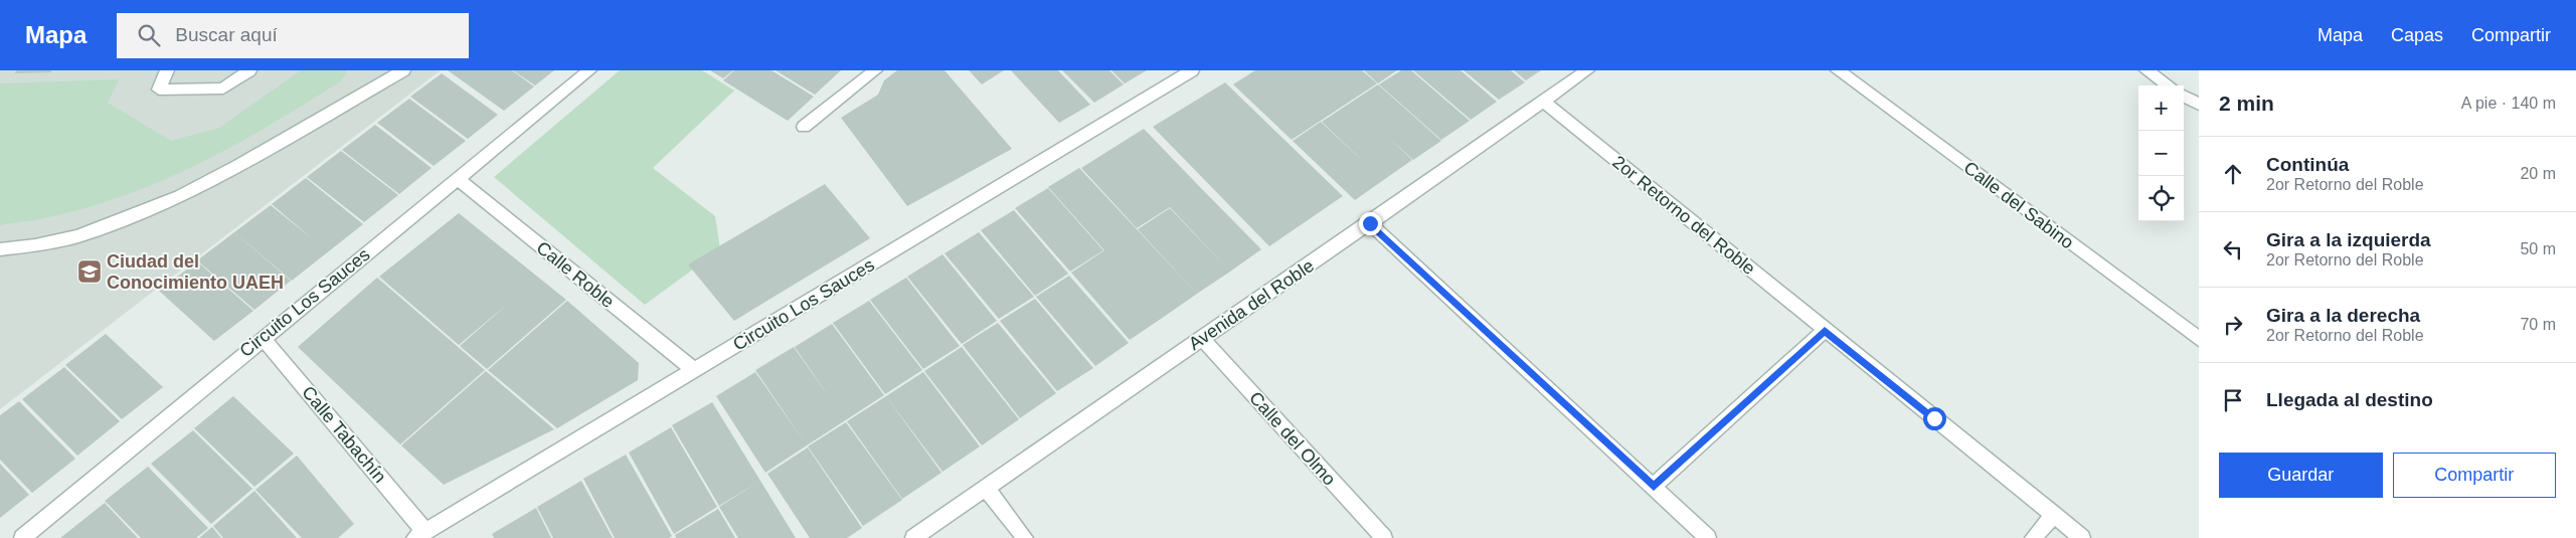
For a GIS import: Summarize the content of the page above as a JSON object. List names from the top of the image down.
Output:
{
  "streets": {
    "street": [
      "Calle del Sabino",
      "2or Retorno del Roble",
      "Calle Roble",
      "Circuito Los Sauces",
      "Avenida del Roble",
      "Calle Tabachín",
      "Calle del Olmo"
    ]
  },
  "crossings": [
    ["2or Retorno del Roble", "Avenida del Roble"],
    ["Calle Roble", "Circuito Los Sauces"],
    ["Circuito Los Sauces", "Calle Tabachín"],
    ["Avenida del Roble", "Calle del Olmo"]
  ],
  "places": {
    "school or university": ["Ciudad del Conocimiento UAEH"]
  },
  "page": {
    "header": "Mapa",
    "search": "Buscar aquí",
    "nav": ["Mapa", "Capas", "Compartir"],
    "heading": ["2 min", "A pie · 140 m"],
    "map_buttons": ["+", "−"],
    "list": [
      ["Continúa", "2or Retorno del Roble", "20 m"],
      ["Gira a la izquierda", "2or Retorno del Roble", "50 m"],
      ["Gira a la derecha", "2or Retorno del Roble", "70 m"],
      "Llegada al destino"
    ],
    "buttons": ["Guardar", "Compartir"]
  }
}
